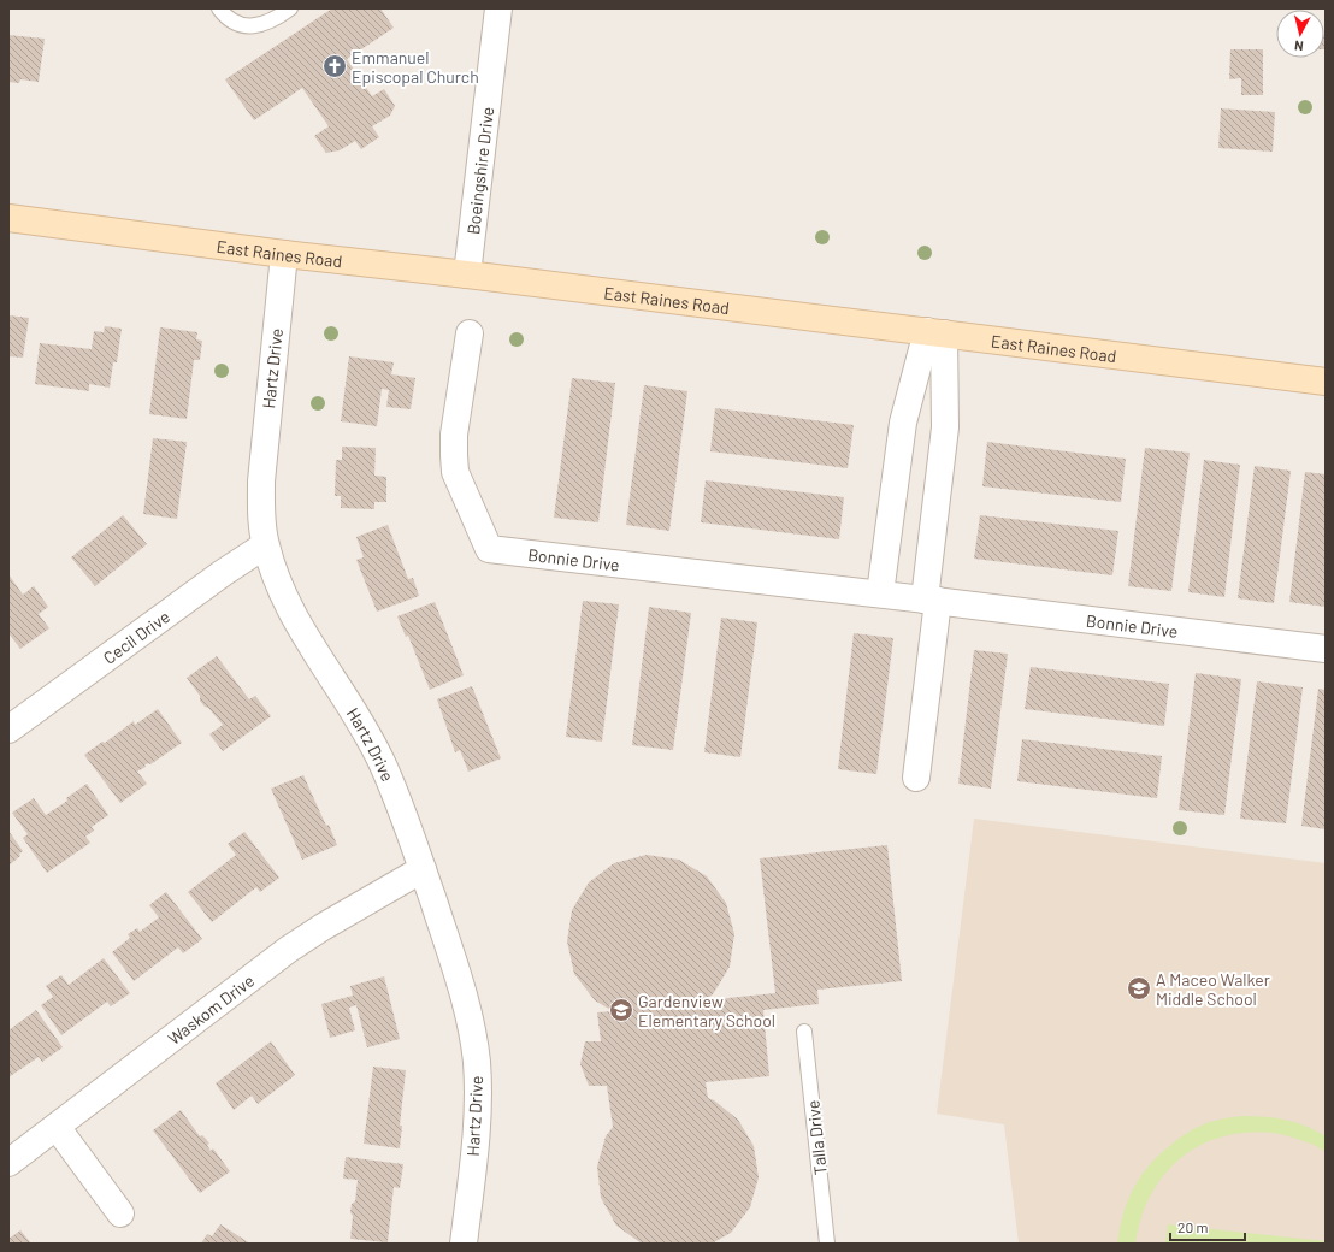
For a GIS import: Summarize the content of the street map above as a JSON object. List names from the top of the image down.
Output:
{
  "streets": {
    "main road": ["East Raines Road"],
    "street": [
      "Boeingshire Drive",
      "Hartz Drive",
      "Bonnie Drive",
      "Cecil Drive",
      "Waskom Drive"
    ],
    "lane": ["Talla Drive"]
  },
  "crossings": [
    ["Boeingshire Drive", "East Raines Road"],
    ["East Raines Road", "Hartz Drive"],
    ["Hartz Drive", "Cecil Drive"],
    ["Hartz Drive", "Waskom Drive"]
  ],
  "places": {
    "church": ["Emmanuel Episcopal Church"],
    "school or university": ["A Maceo Walker Middle School", "Gardenview Elementary School"]
  },
  "scale_bar": "20 m",
  "north": "bottom"
}
